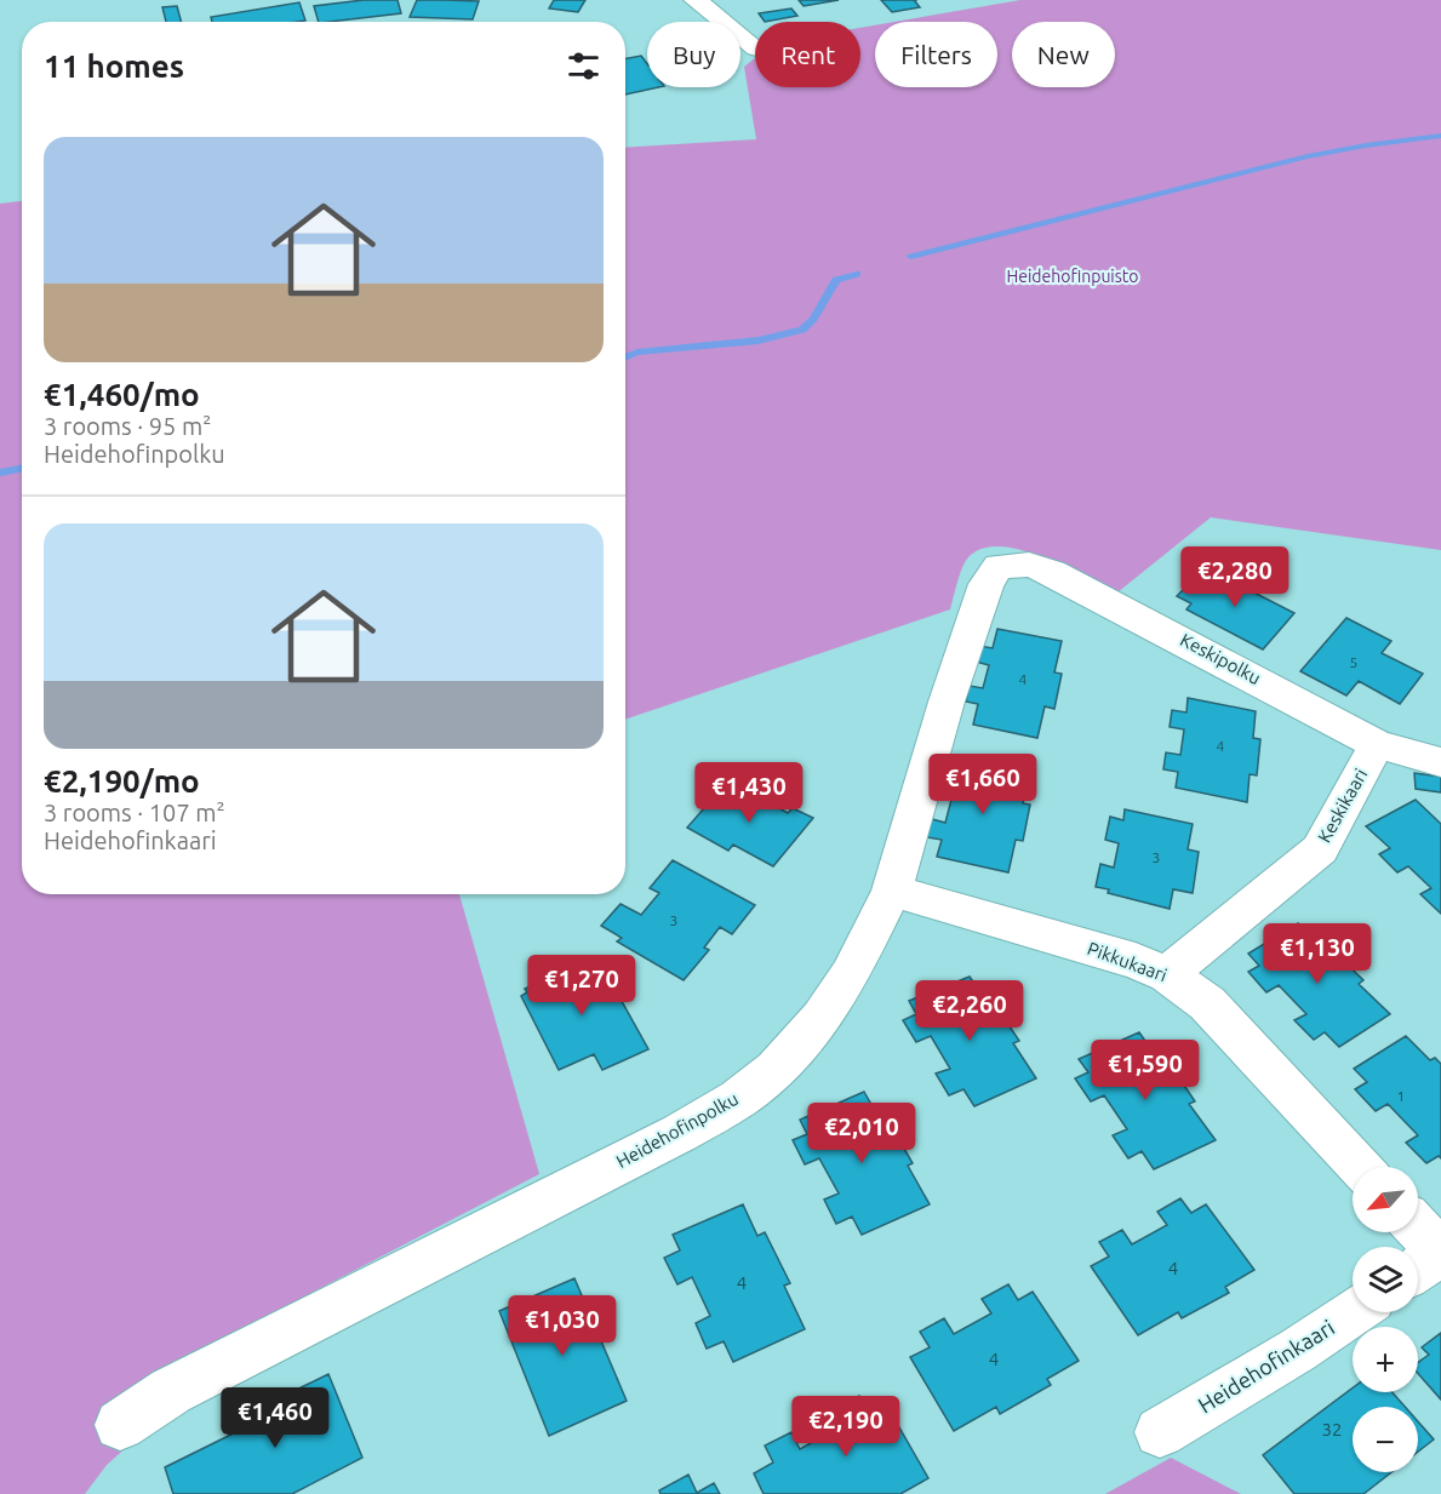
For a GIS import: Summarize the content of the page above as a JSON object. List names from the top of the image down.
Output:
{
  "streets": {
    "street": [
      "Keskipolku",
      "Keskikaari",
      "Pikkukaari",
      "Heidehofinpolku",
      "Heidehofinkaari"
    ]
  },
  "crossings": [
    ["Keskipolku", "Keskikaari"],
    ["Keskipolku", "Heidehofinpolku"],
    ["Keskikaari", "Pikkukaari"],
    ["Pikkukaari", "Heidehofinpolku"]
  ],
  "parks": ["Heidehofinpuisto"],
  "house_numbers": [
    "5",
    "4",
    "4",
    "3",
    "3",
    "1",
    "4",
    "4",
    "4",
    "32"
  ],
  "north": "bottom left",
  "page": {
    "chip": [
      "Buy",
      "Rent",
      "Filters",
      "New"
    ],
    "heading": "11 homes",
    "list": [
      {
        "name": "€1,460/mo",
        "note": "3 rooms · 95 m² · Heidehofinpolku"
      },
      {
        "name": "€2,190/mo",
        "note": "3 rooms · 107 m² · Heidehofinkaari"
      }
    ],
    "price": [
      "€2,280",
      "€1,660",
      "€1,430",
      "€1,130",
      "€1,270",
      "€2,260",
      "€1,590",
      "€2,010",
      "€1,030",
      "€1,460",
      "€2,190"
    ],
    "map_buttons": ["+", "−"]
  }
}
